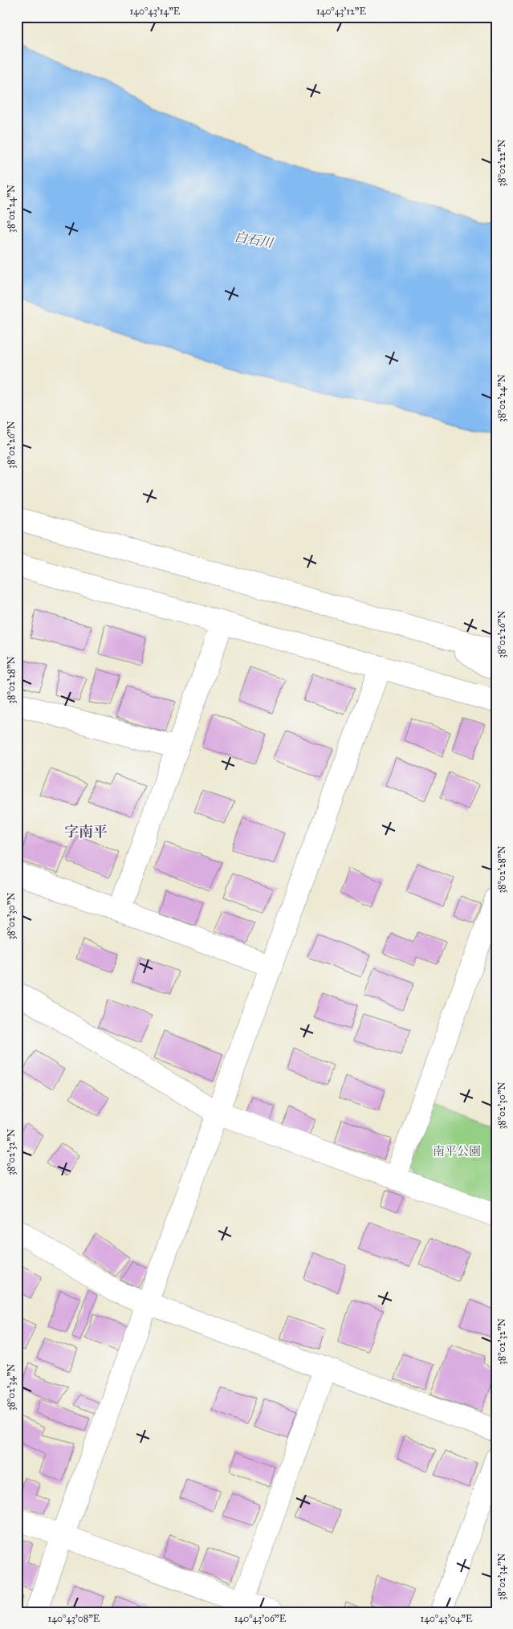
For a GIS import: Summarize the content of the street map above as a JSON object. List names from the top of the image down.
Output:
{
  "districts": ["字南平"],
  "water": ["白石川"],
  "parks": ["南平公園"],
  "coordinates": [
    "140°43'14\"E",
    "140°43'12\"E",
    "38°02'22\"N",
    "38°02'24\"N",
    "38°02'26\"N",
    "38°02'28\"N",
    "38°02'30\"N",
    "38°02'32\"N",
    "38°02'34\"N",
    "140°43'08\"E",
    "140°43'06\"E",
    "140°43'04\"E"
  ]
}
